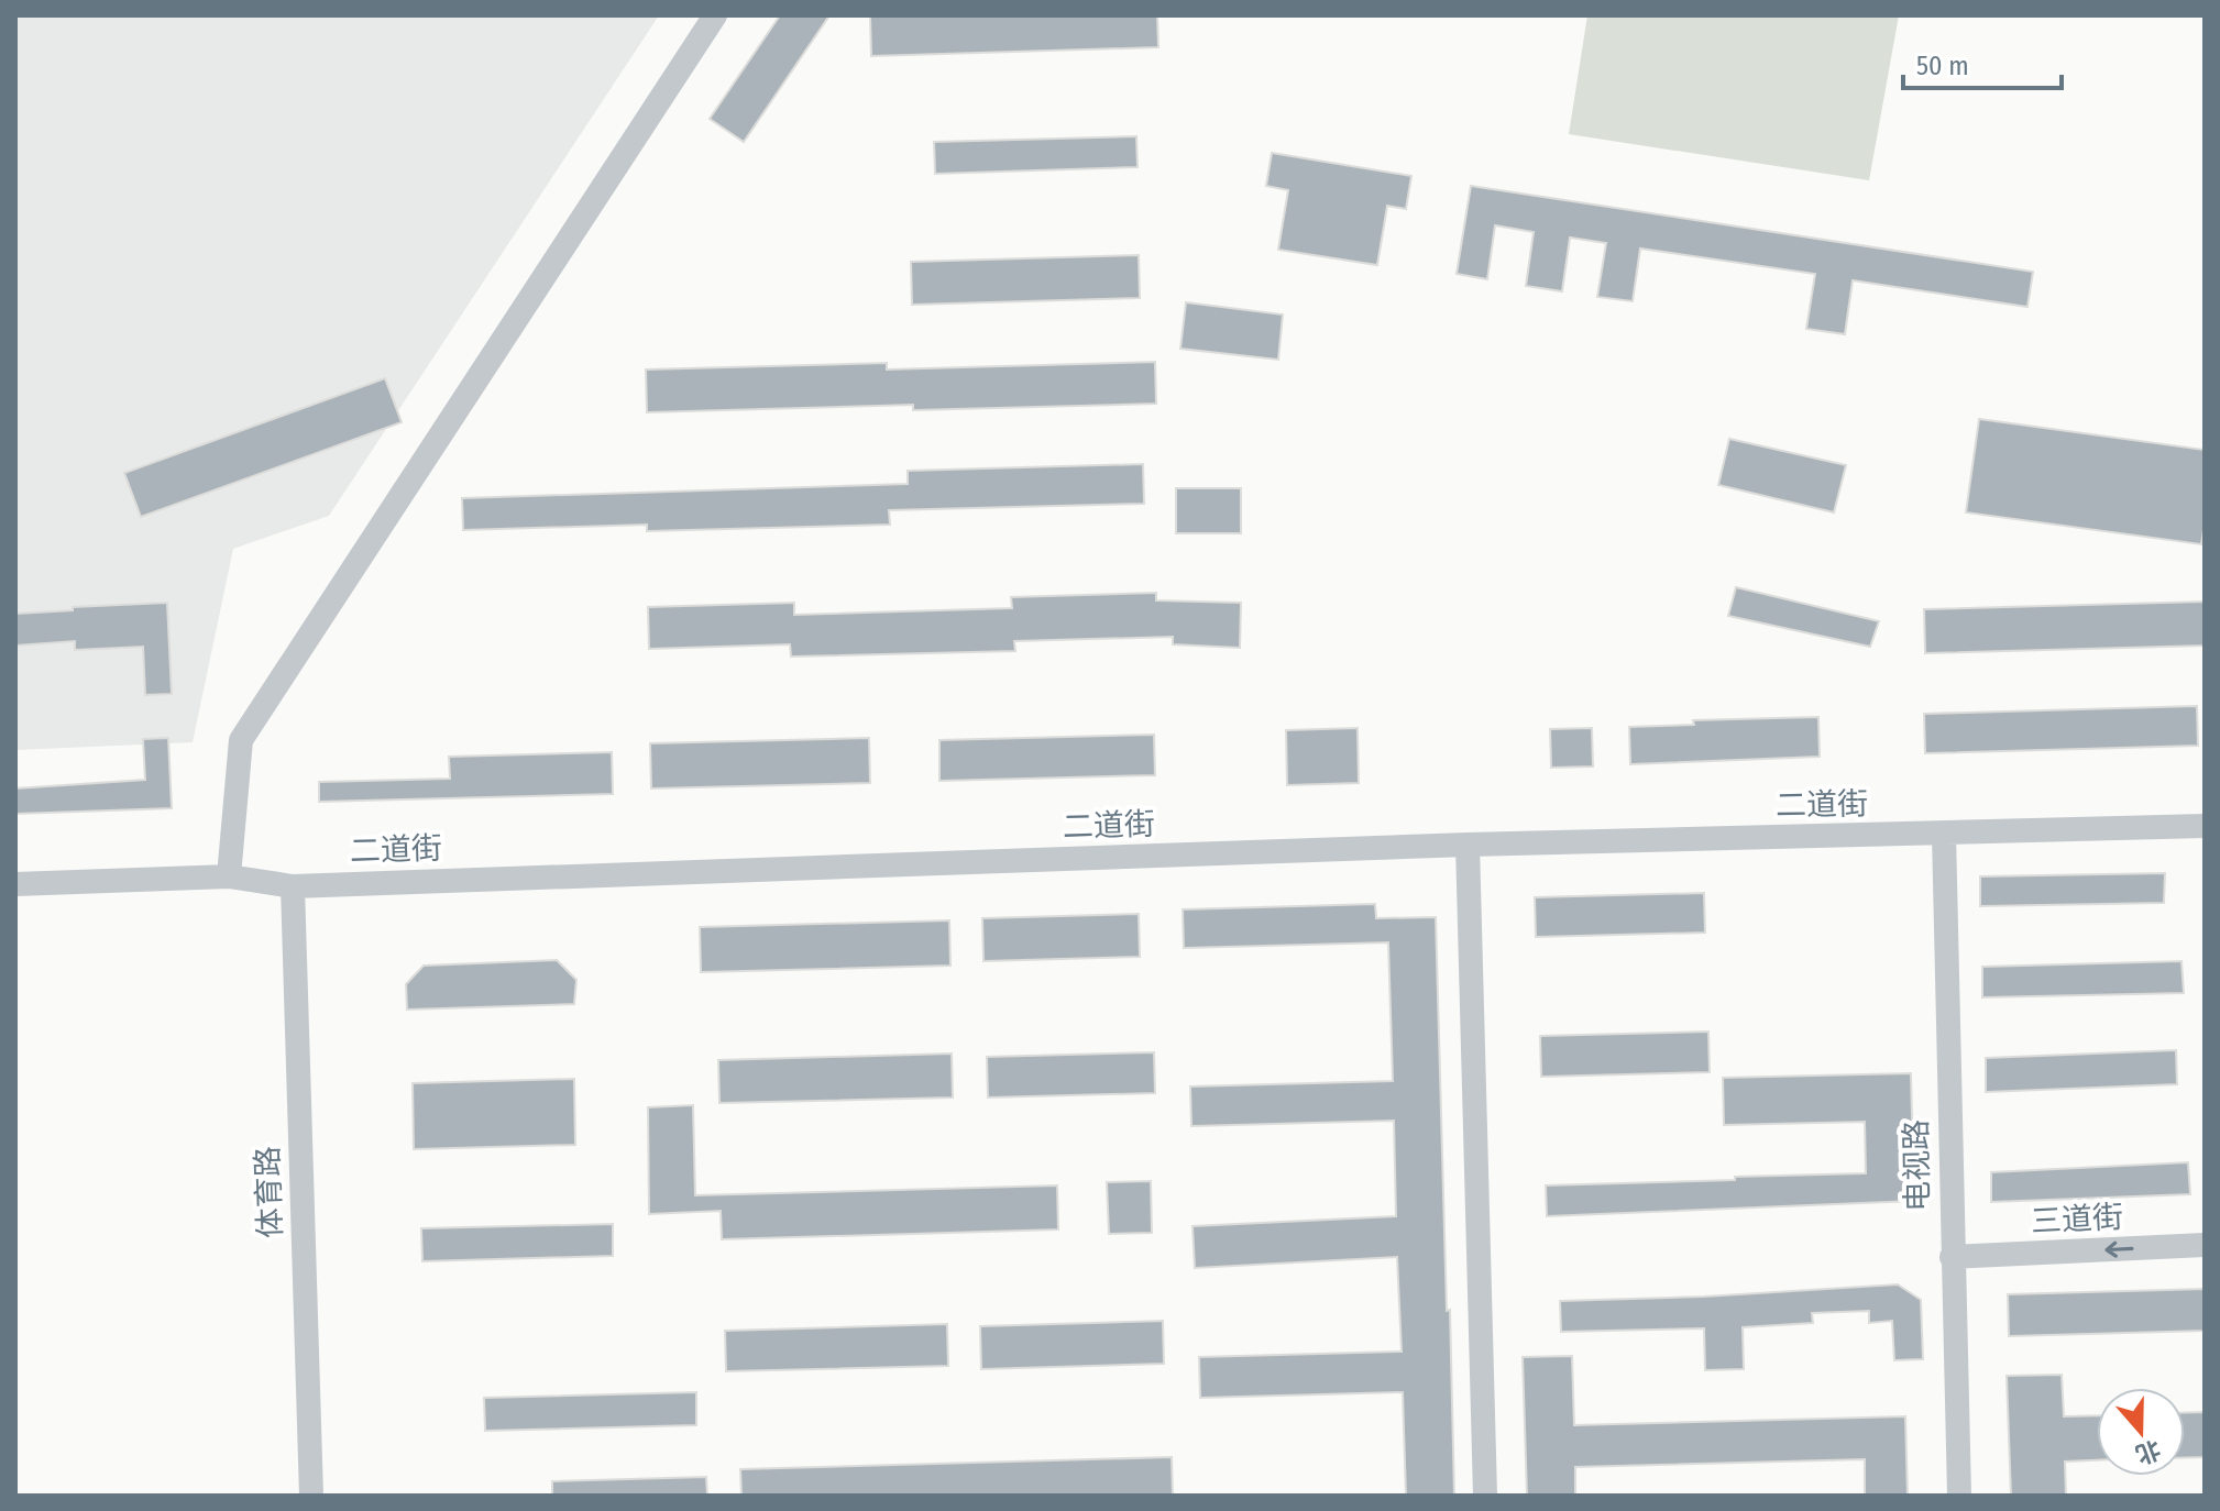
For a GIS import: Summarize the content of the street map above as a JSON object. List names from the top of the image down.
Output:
{
  "streets": {
    "street": [
      "二道街",
      "电视路",
      "体育路",
      "三道街"
    ]
  },
  "crossings": [
    ["二道街", "电视路"],
    ["二道街", "体育路"],
    ["电视路", "三道街"]
  ],
  "one_way": ["三道街"],
  "scale_bar": "50 m",
  "north": "bottom"
}
